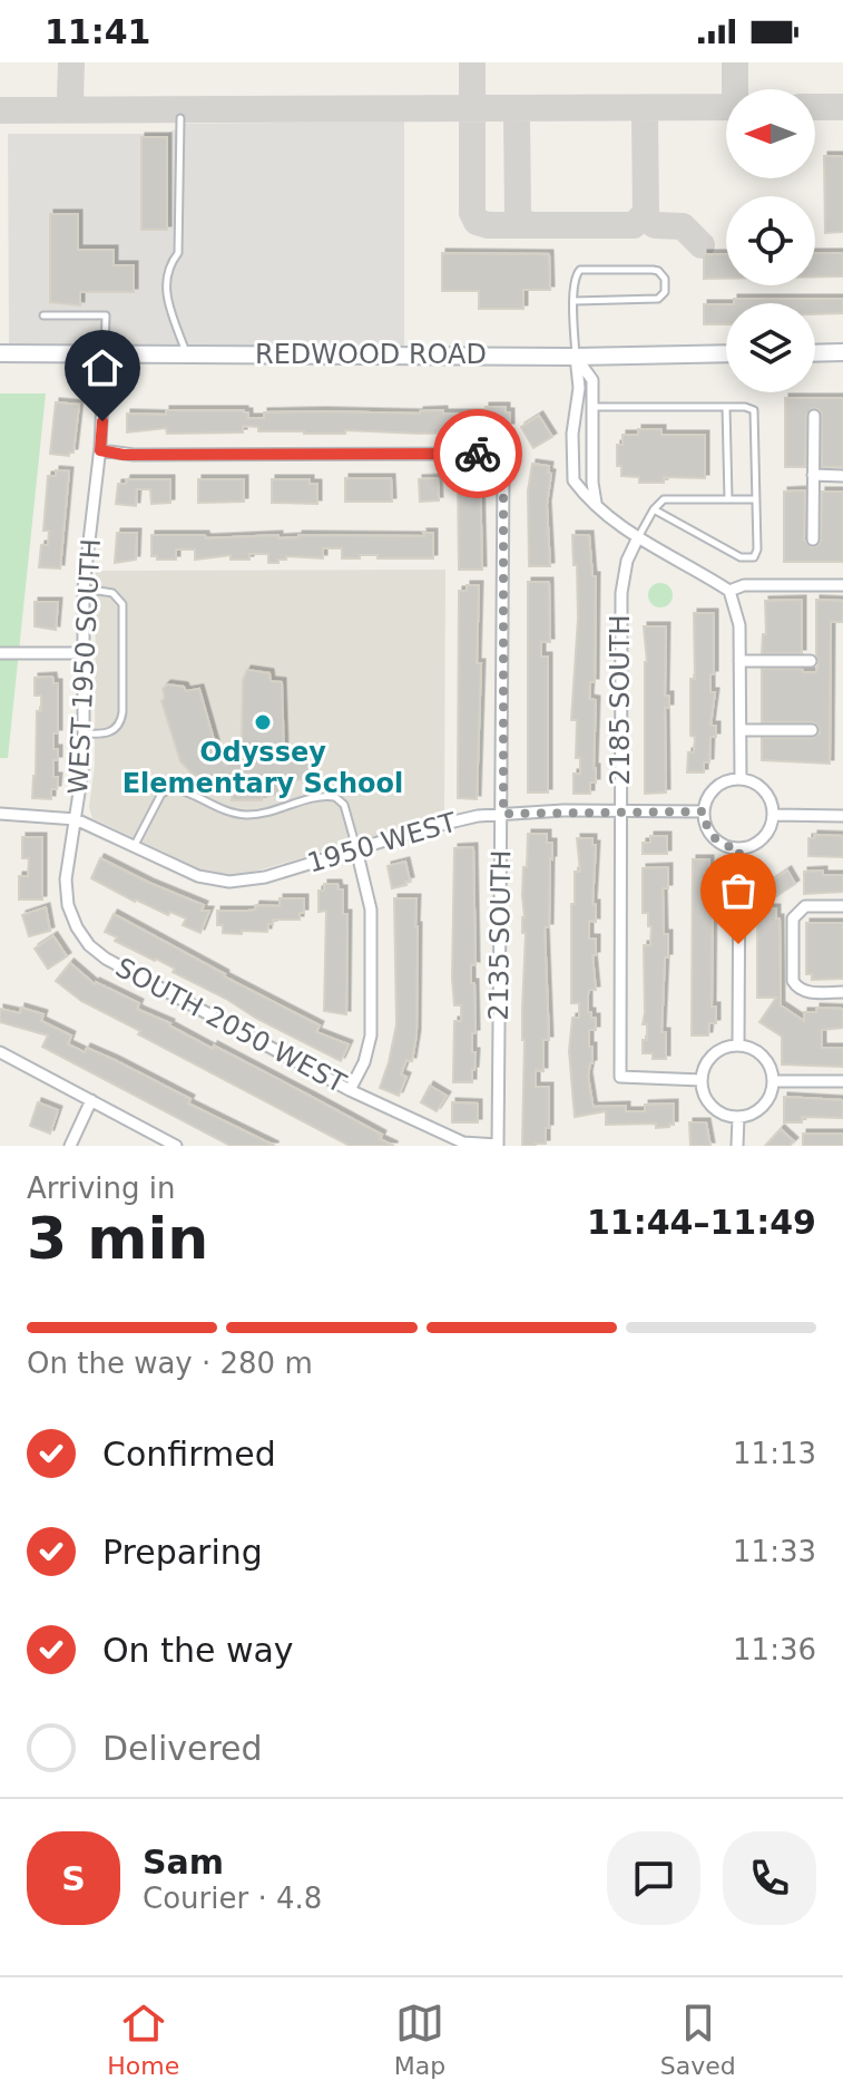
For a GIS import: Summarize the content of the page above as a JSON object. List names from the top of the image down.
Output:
{
  "streets": {
    "main road": ["REDWOOD ROAD"],
    "street": [
      "WEST 1950 SOUTH",
      "2185 SOUTH",
      "1950 WEST",
      "2135 SOUTH",
      "SOUTH 2050 WEST"
    ]
  },
  "crossings": [
    ["REDWOOD ROAD", "WEST 1950 SOUTH"],
    ["WEST 1950 SOUTH", "1950 WEST"],
    ["WEST 1950 SOUTH", "2135 SOUTH"],
    ["WEST 1950 SOUTH", "SOUTH 2050 WEST"],
    ["2185 SOUTH", "1950 WEST"],
    ["1950 WEST", "2135 SOUTH"],
    ["1950 WEST", "SOUTH 2050 WEST"],
    ["2135 SOUTH", "SOUTH 2050 WEST"]
  ],
  "places": ["Odyssey Elementary School"],
  "north": "left",
  "page": {
    "status": "11:41",
    "heading": ["3 min", "Arriving in", "11:44–11:49"],
    "panel": ["Sam", "Courier · 4.8"],
    "bar": "On the way · 280 m",
    "list": [
      ["Confirmed", "11:13"],
      ["Preparing", "11:33"],
      ["On the way", "11:36"],
      "Delivered"
    ],
    "round": "S",
    "tabs": ["Home", "Map", "Saved"]
  }
}
